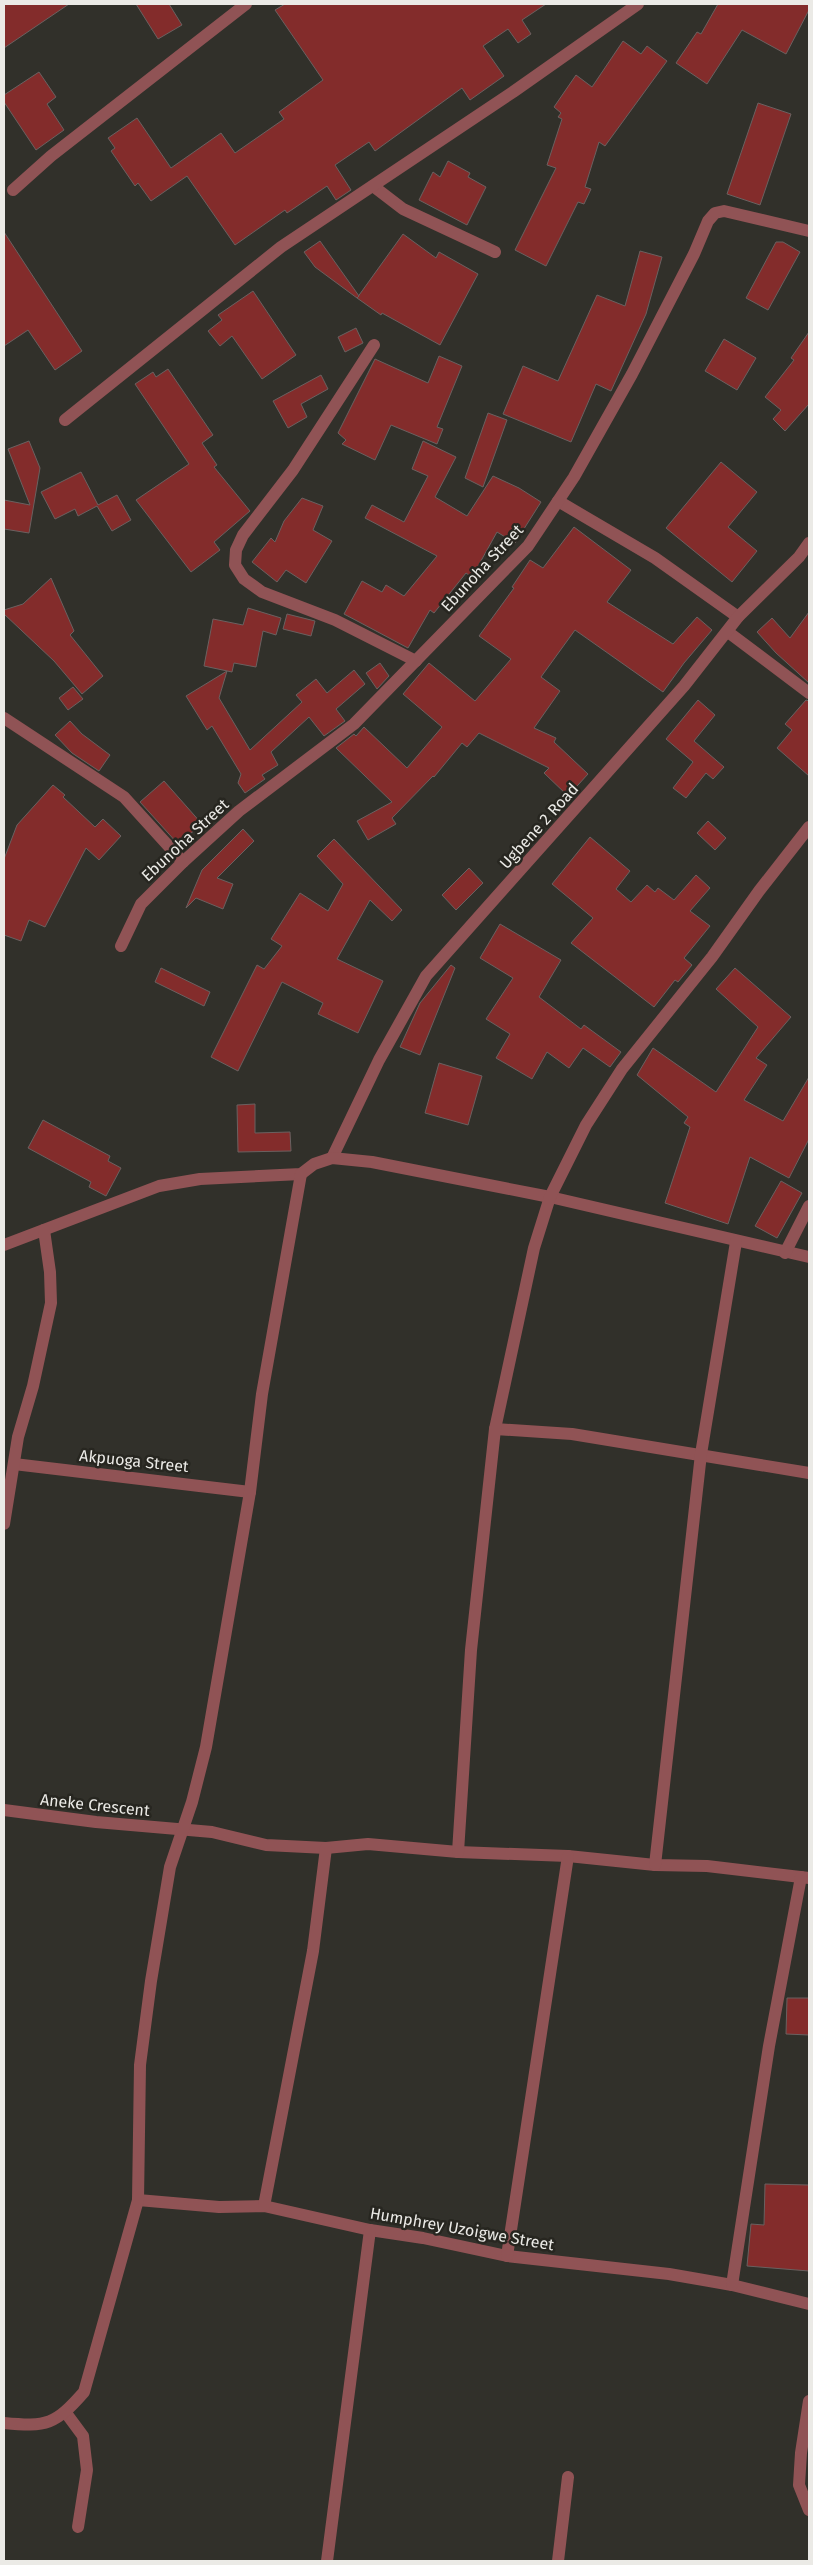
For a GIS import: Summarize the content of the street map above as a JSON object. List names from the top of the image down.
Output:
{
  "streets": {
    "street": [
      "Ebunoha Street",
      "Ugbene 2 Road",
      "Akpuoga Street",
      "Aneke Crescent",
      "Humphrey Uzoigwe Street"
    ]
  }
}
